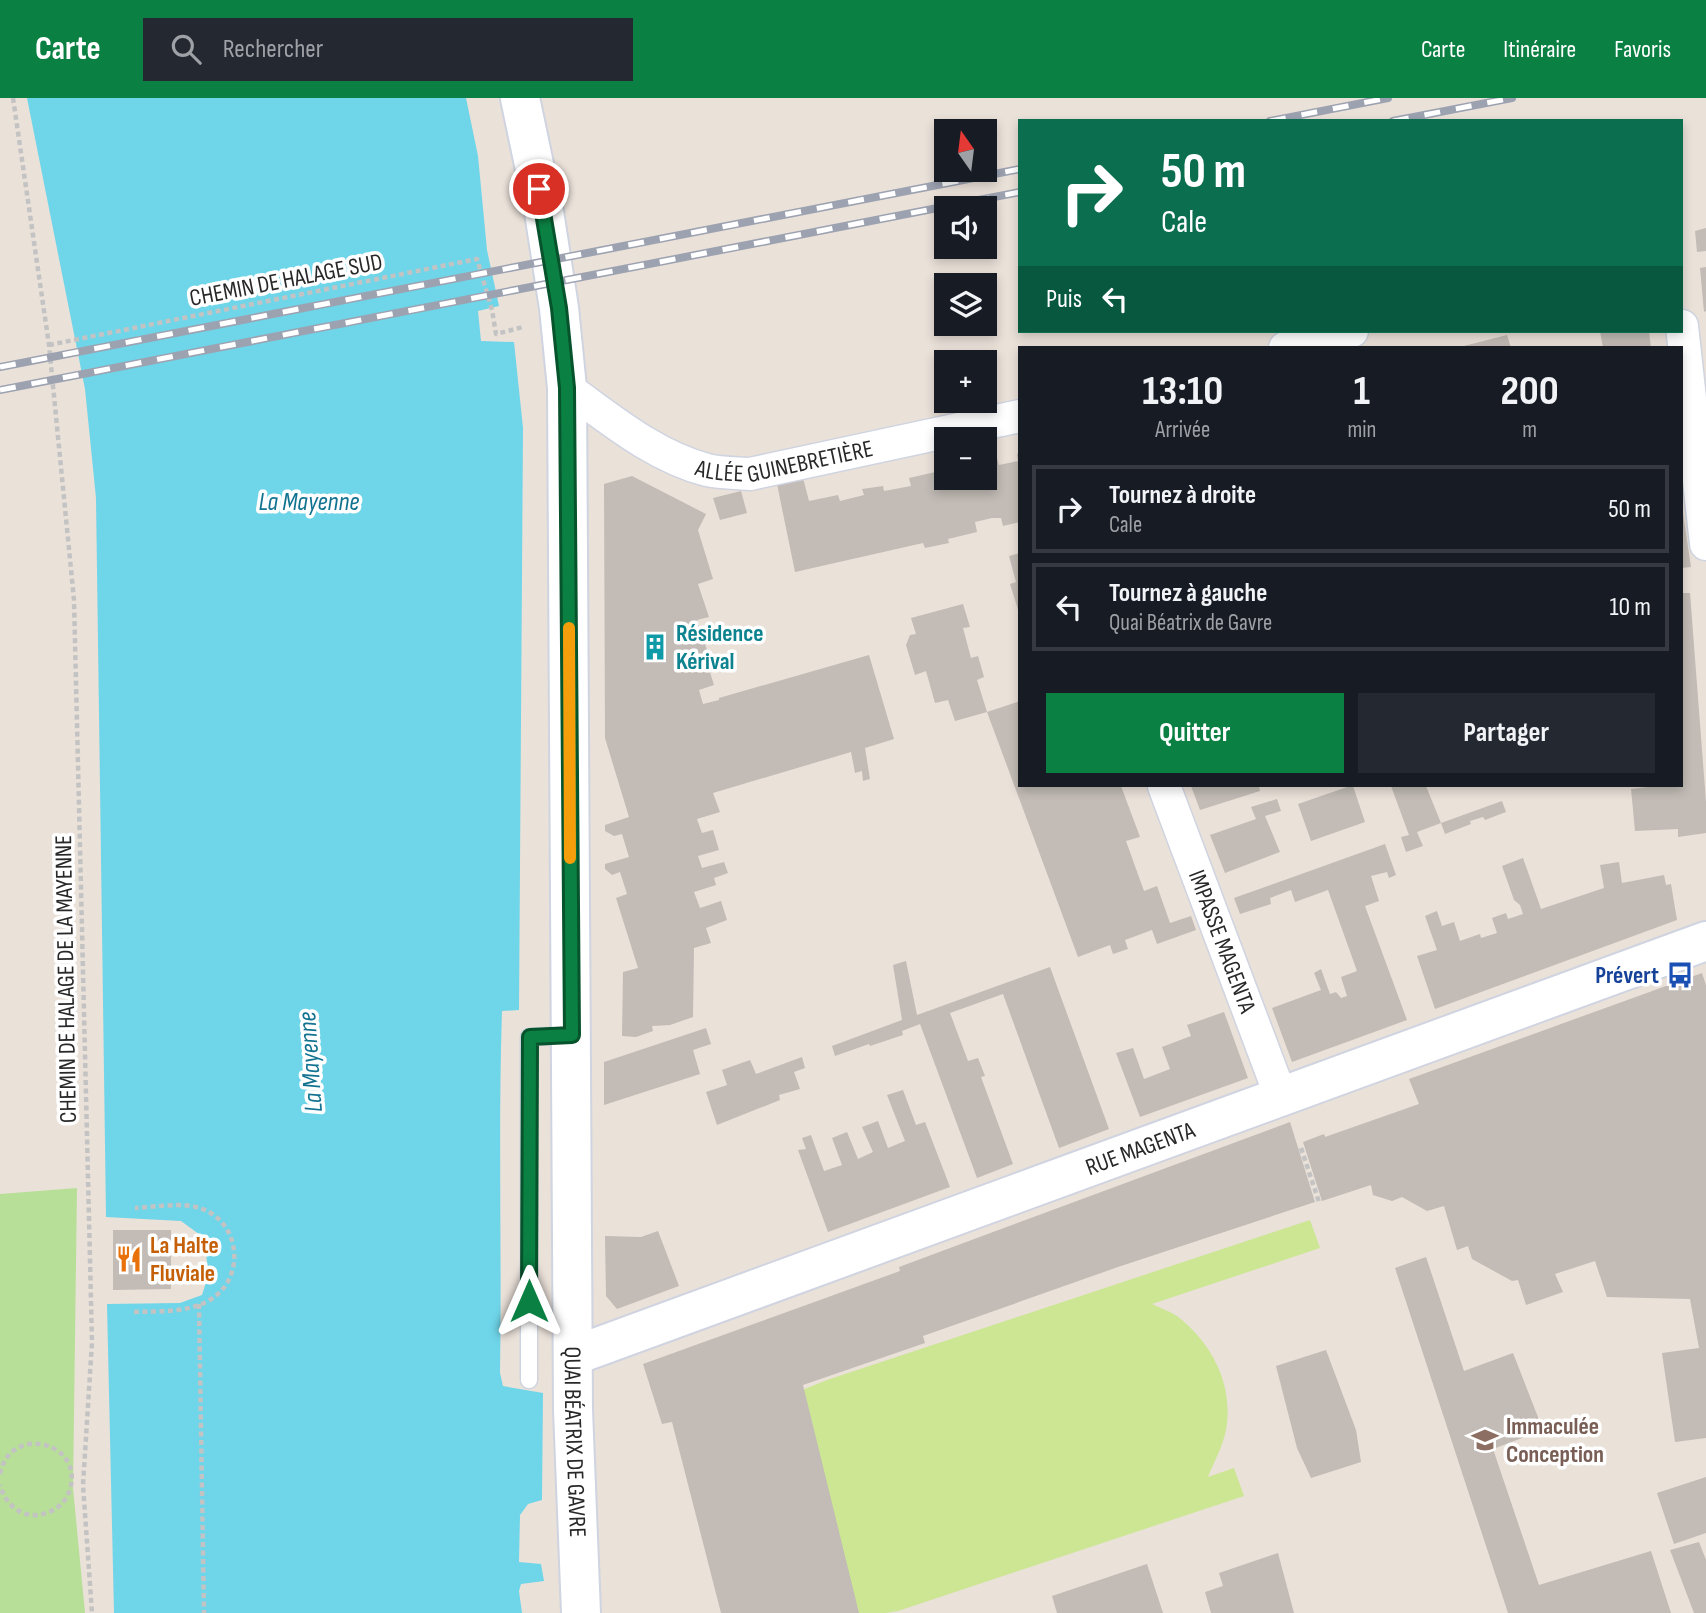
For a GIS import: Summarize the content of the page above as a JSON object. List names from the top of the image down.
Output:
{
  "streets": {
    "street": [
      "ALLÉE GUINEBRETIÈRE",
      "IMPASSE MAGENTA",
      "RUE MAGENTA",
      "QUAI BÉATRIX DE GAVRE"
    ],
    "path": ["CHEMIN DE HALAGE SUD", "CHEMIN DE HALAGE DE LA MAYENNE"]
  },
  "crossings": [
    ["CHEMIN DE HALAGE SUD", "CHEMIN DE HALAGE DE LA MAYENNE"],
    ["ALLÉE GUINEBRETIÈRE", "QUAI BÉATRIX DE GAVRE"],
    ["IMPASSE MAGENTA", "RUE MAGENTA"],
    ["RUE MAGENTA", "QUAI BÉATRIX DE GAVRE"]
  ],
  "water": ["La Mayenne"],
  "places": {
    "building": ["Résidence Kérival"],
    "bus stop": ["Prévert"],
    "restaurant": ["La Halte Fluviale"],
    "school or university": ["Immaculée Conception"]
  },
  "north": "top",
  "page": {
    "header": "Carte",
    "search": "Rechercher",
    "nav": ["Carte", "Itinéraire", "Favoris"],
    "map_buttons": ["+", "−"],
    "turn": ["50 m", "Cale"],
    "then": "Puis",
    "eta": [
      "13:10",
      "Arrivée",
      "1",
      "min",
      "200",
      "m"
    ],
    "list": [
      {
        "name": "Tournez à droite",
        "note": "Cale",
        "value": "50 m"
      },
      {
        "name": "Tournez à gauche",
        "note": "Quai Béatrix de Gavre",
        "value": "10 m"
      }
    ],
    "buttons": ["Quitter", "Partager"]
  }
}
